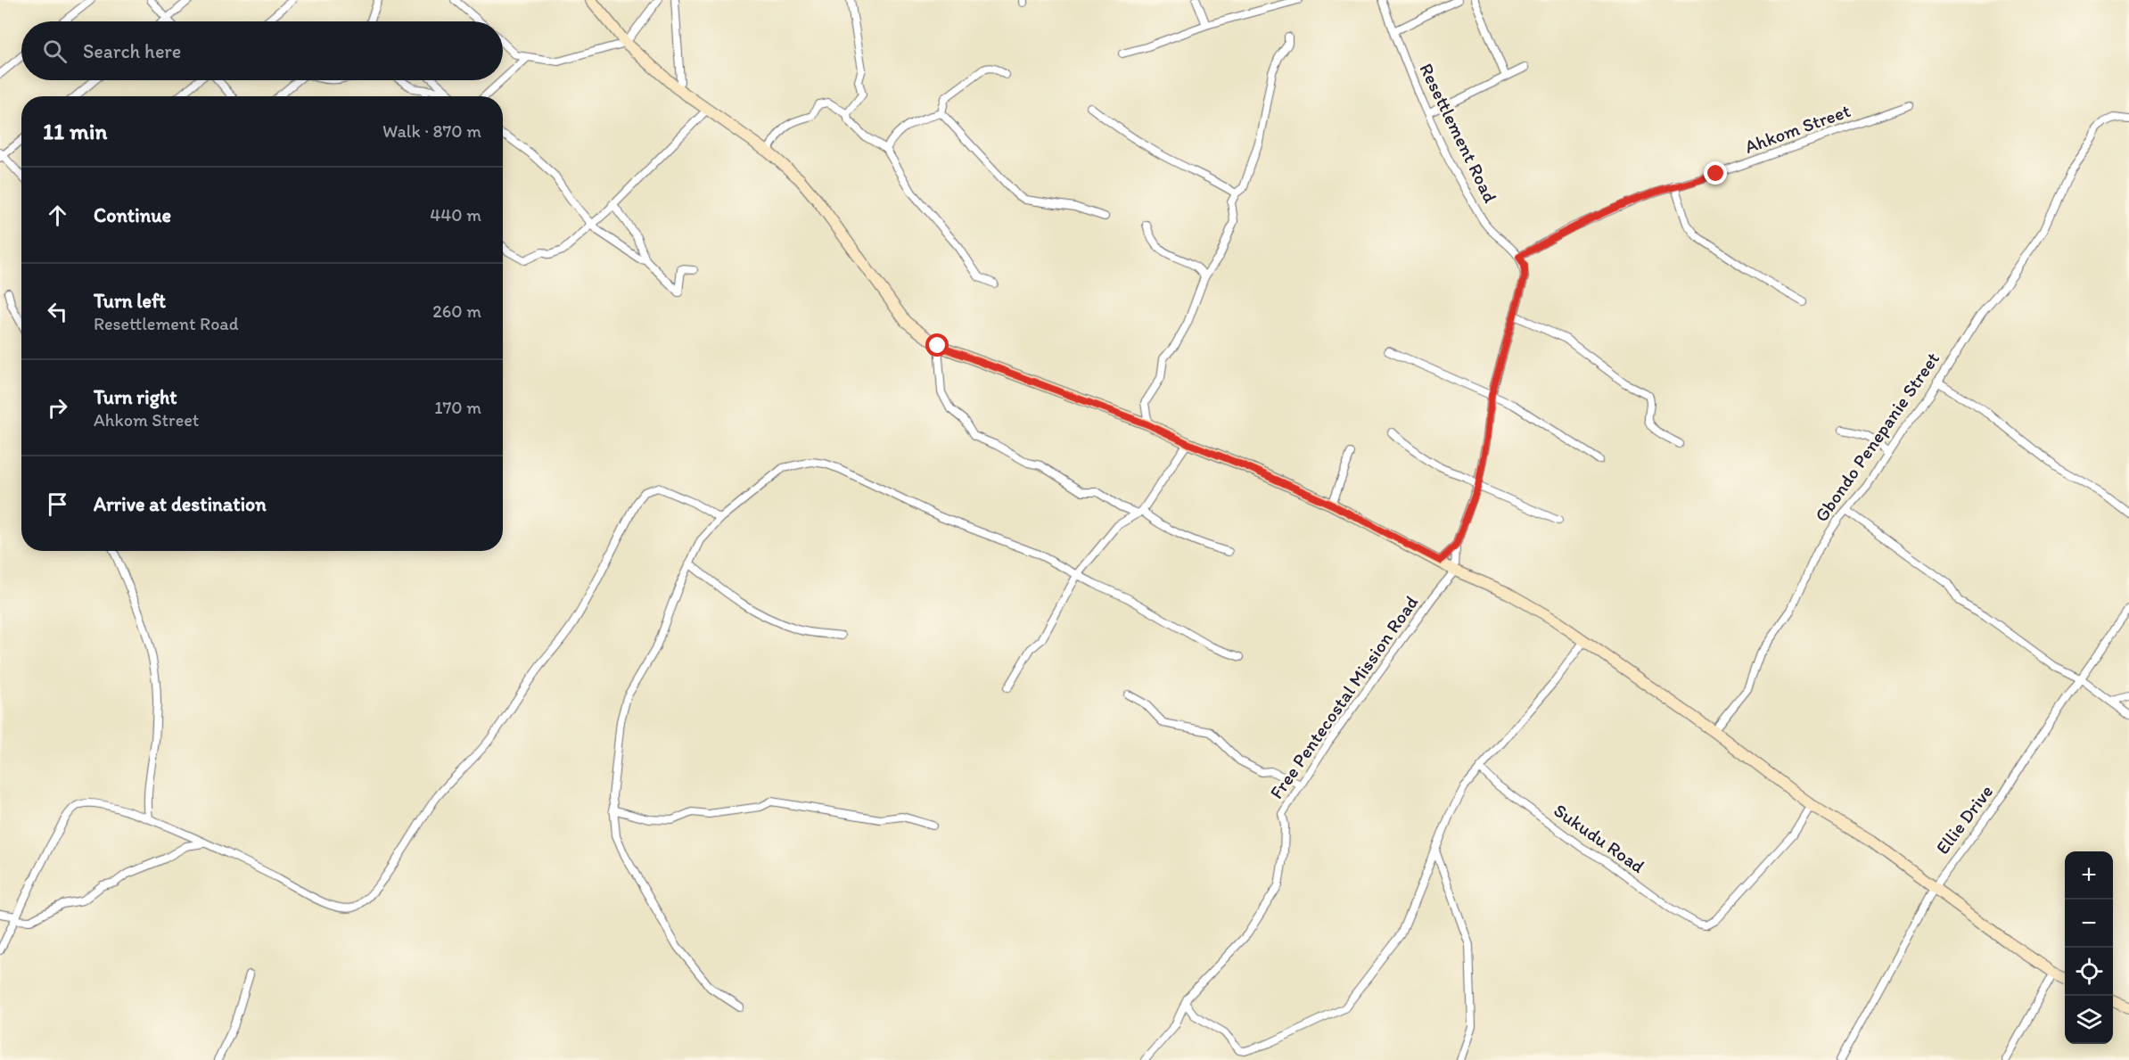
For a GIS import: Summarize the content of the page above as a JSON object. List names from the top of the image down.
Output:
{
  "streets": {
    "street": [
      "Ahkom Street",
      "Resettlement Road",
      "Gbondo Penepanie Street",
      "Free Pentecostal Mission Road",
      "Ellie Drive",
      "Sukudu Road"
    ]
  },
  "crossings": [
    ["Ahkom Street", "Resettlement Road"]
  ],
  "page": {
    "search": "Search here",
    "heading": ["11 min", "Walk · 870 m"],
    "list": [
      ["Continue", "440 m"],
      ["Turn left", "Resettlement Road", "260 m"],
      ["Turn right", "Ahkom Street", "170 m"],
      "Arrive at destination"
    ],
    "map_buttons": ["+", "−"]
  }
}
